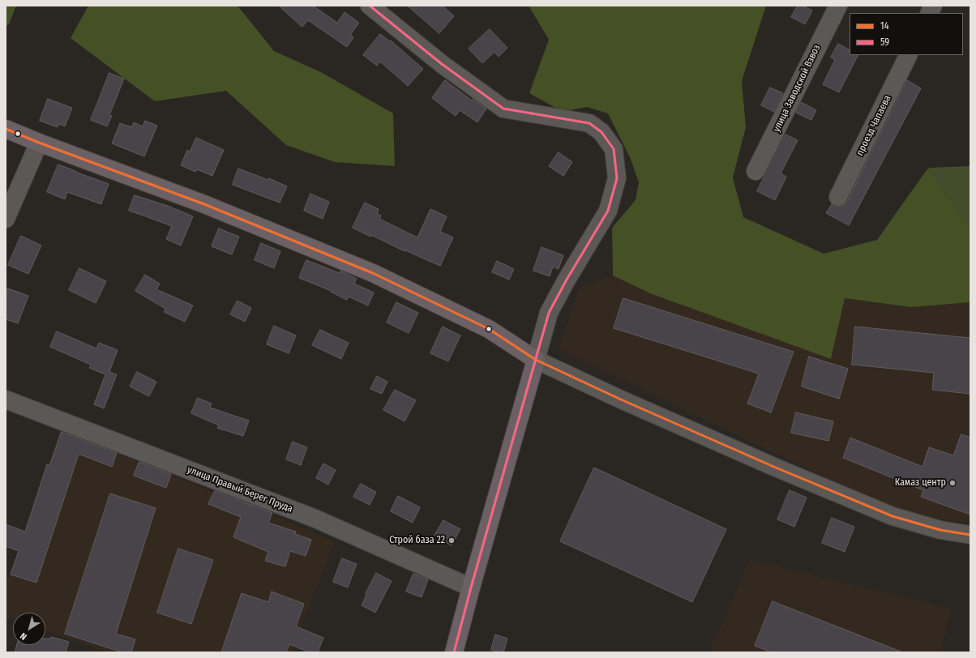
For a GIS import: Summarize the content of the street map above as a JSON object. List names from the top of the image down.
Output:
{
  "streets": {
    "street": ["улица Заводской Взвоз", "проезд Чапаева", "улица Правый Берег Пруда"]
  },
  "places": ["Камаз центр", "Строй база 22"],
  "lines": ["transit line 59", "transit line 14"],
  "legend": ["14", "59"],
  "north": "bottom left"
}
